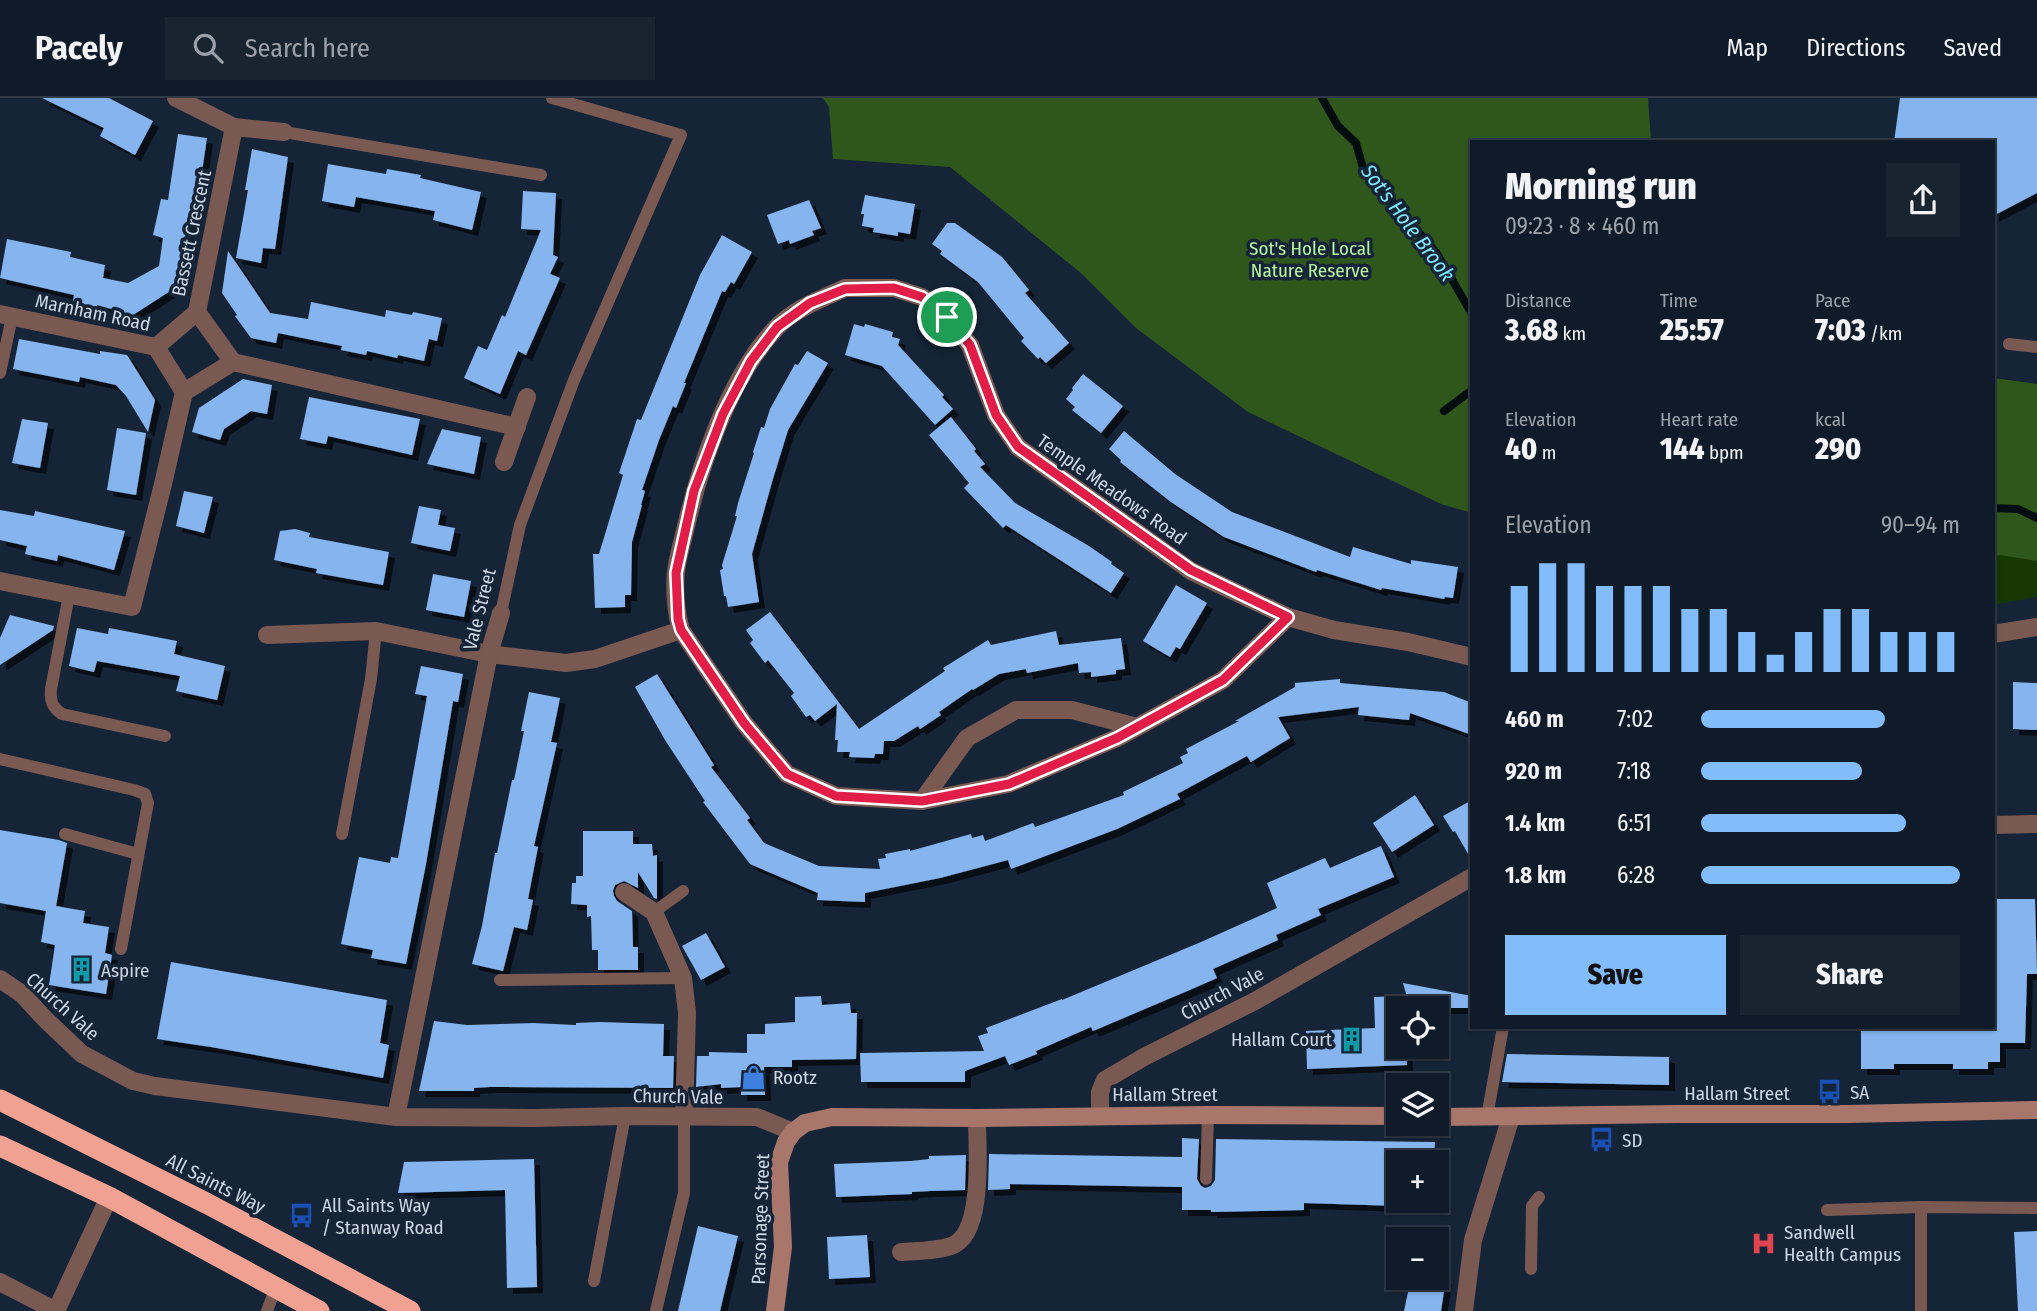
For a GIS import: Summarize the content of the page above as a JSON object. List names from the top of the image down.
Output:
{
  "streets": {
    "highway": ["All Saints Way"],
    "street": [
      "Bassett Crescent",
      "Marnham Road",
      "Temple Meadows Road",
      "Vale Street",
      "Church Vale",
      "Hallam Street",
      "Parsonage Street"
    ]
  },
  "crossings": [
    ["Vale Street", "Church Vale"],
    ["Church Vale", "Hallam Street"],
    ["Church Vale", "Parsonage Street"]
  ],
  "water": ["Sot's Hole Brook"],
  "parks": ["Sot's Hole Local Nature Reserve"],
  "places": {
    "building": ["Aspire", "Hallam Court"],
    "shop": ["Rootz"],
    "bus stop": ["SA", "SD", "All Saints Way / Stanway Road"],
    "hospital": ["Sandwell Health Campus"]
  },
  "page": {
    "header": "Pacely",
    "search": "Search here",
    "nav": ["Map", "Directions", "Saved"],
    "heading": ["Morning run", "09:23 · 8 × 460 m"],
    "stats": [
      ["Distance", "3.68 km"],
      ["Time", "25:57"],
      ["Pace", "7:03 /km"],
      ["Elevation", "40 m"],
      ["Heart rate", "144 bpm"],
      ["kcal", "290"]
    ],
    "chart": ["Elevation", "90–94 m"],
    "list": [
      {
        "name": "460 m",
        "note": "7:02"
      },
      {
        "name": "920 m",
        "note": "7:18"
      },
      {
        "name": "1.4 km",
        "note": "6:51"
      },
      {
        "name": "1.8 km",
        "note": "6:28"
      }
    ],
    "buttons": ["Save", "Share"],
    "map_buttons": ["+", "−"]
  }
}
